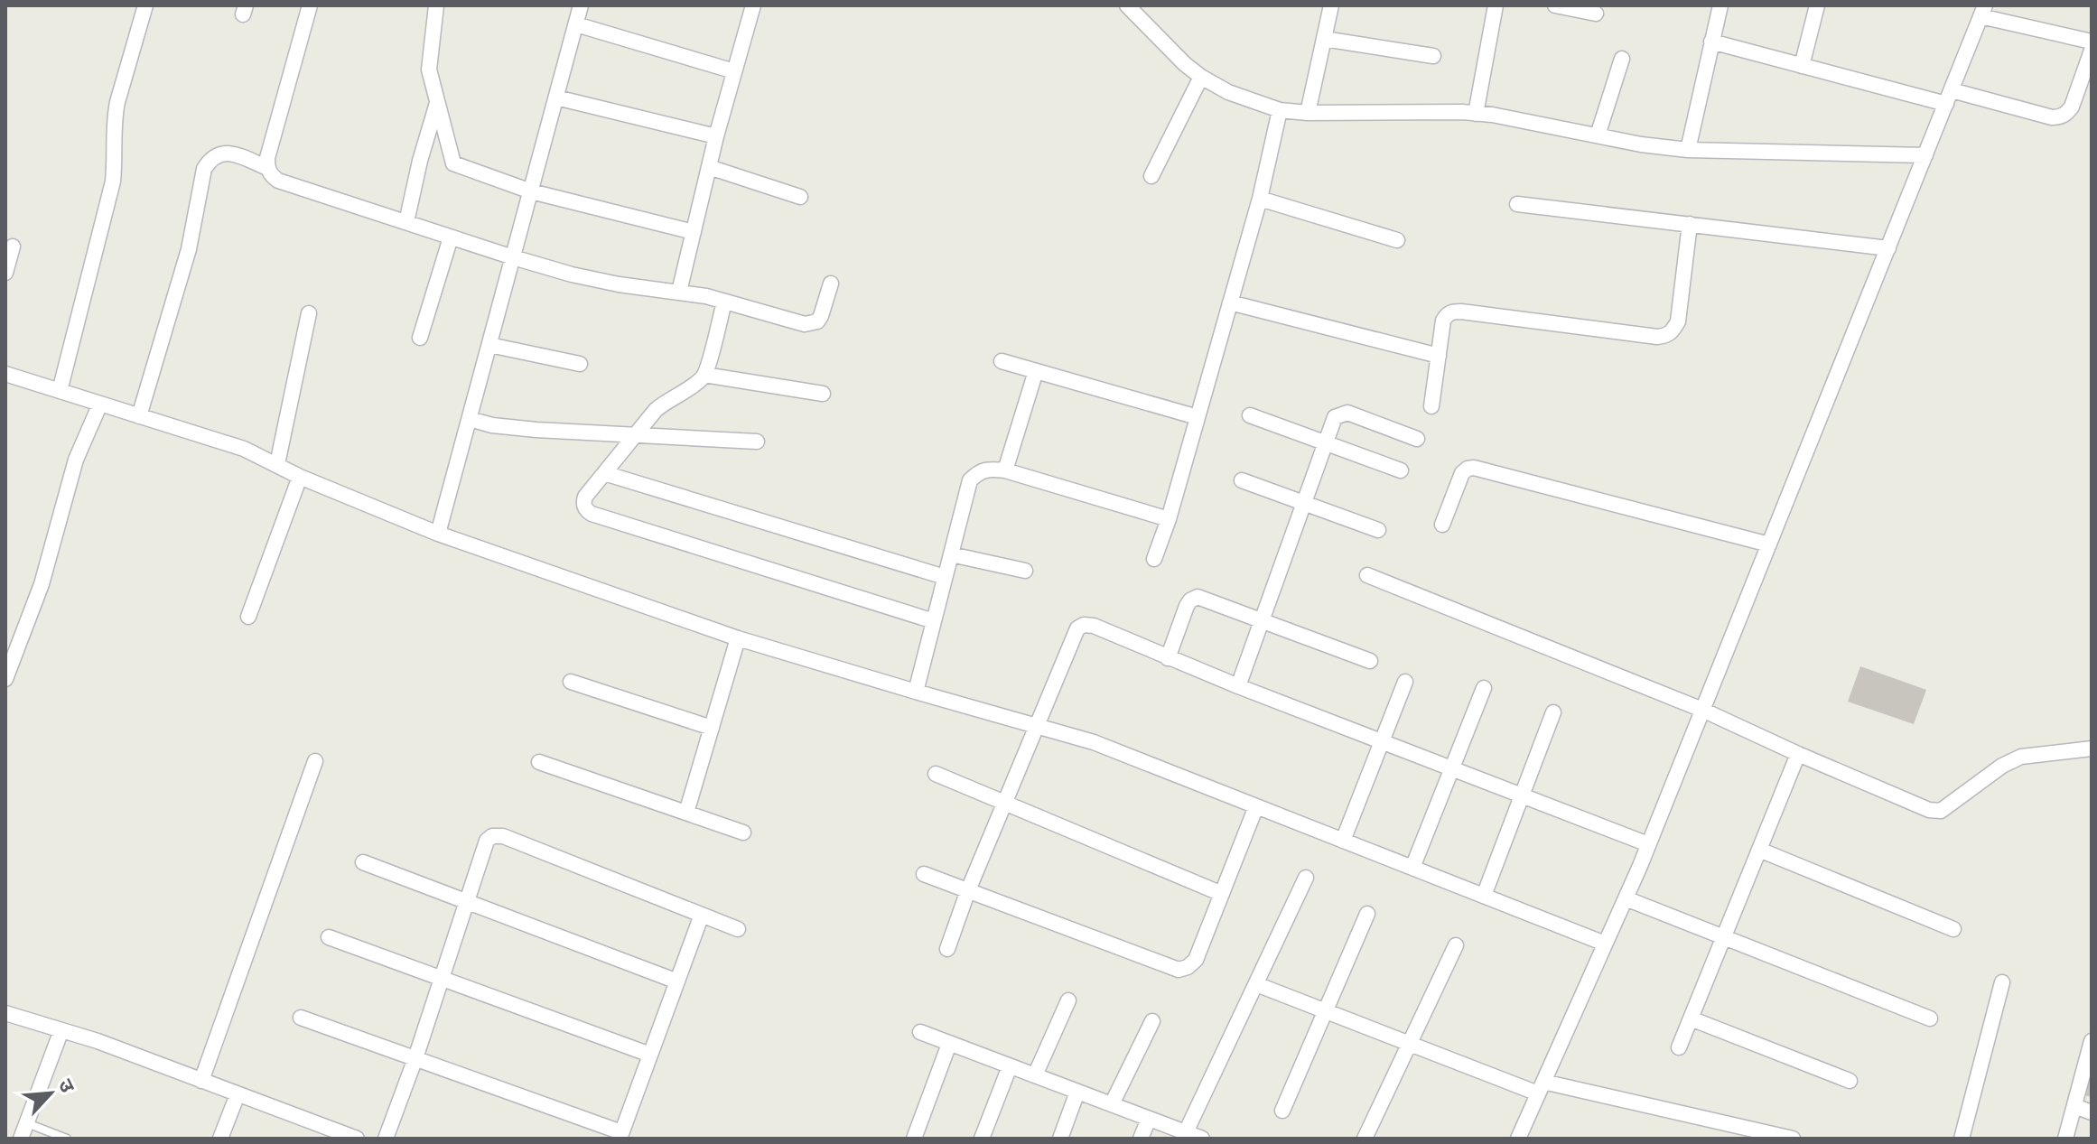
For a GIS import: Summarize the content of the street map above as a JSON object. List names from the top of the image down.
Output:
{
  "north": "top right"
}
